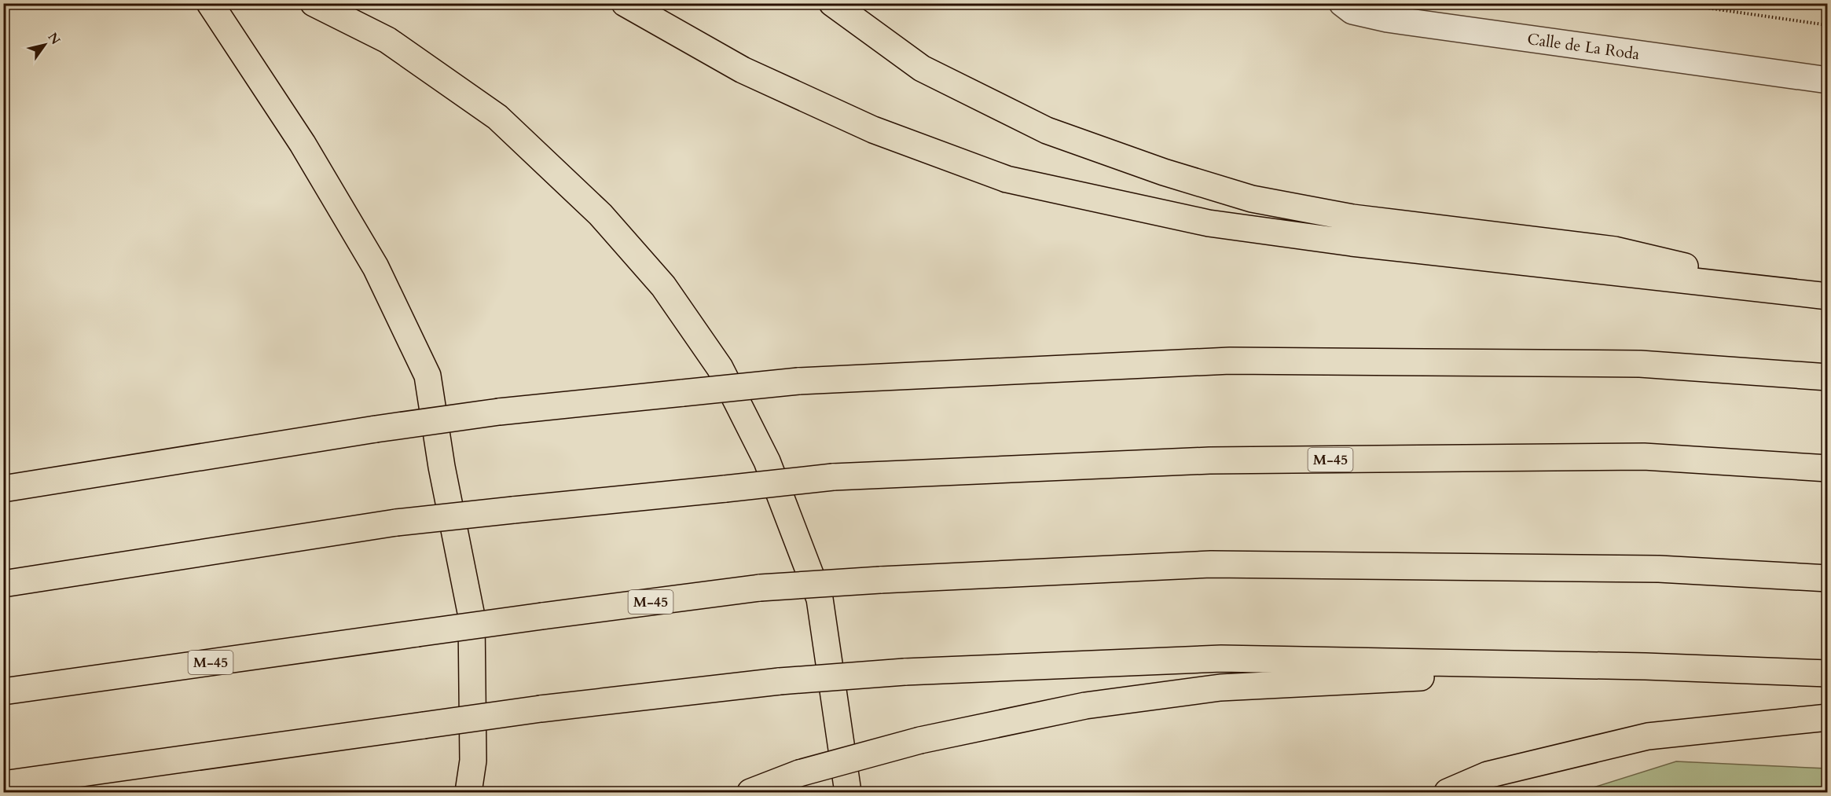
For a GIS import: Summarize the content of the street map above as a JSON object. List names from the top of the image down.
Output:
{
  "streets": {
    "highway": ["M-45"],
    "street": ["Calle de La Roda"]
  },
  "north": "top right"
}
